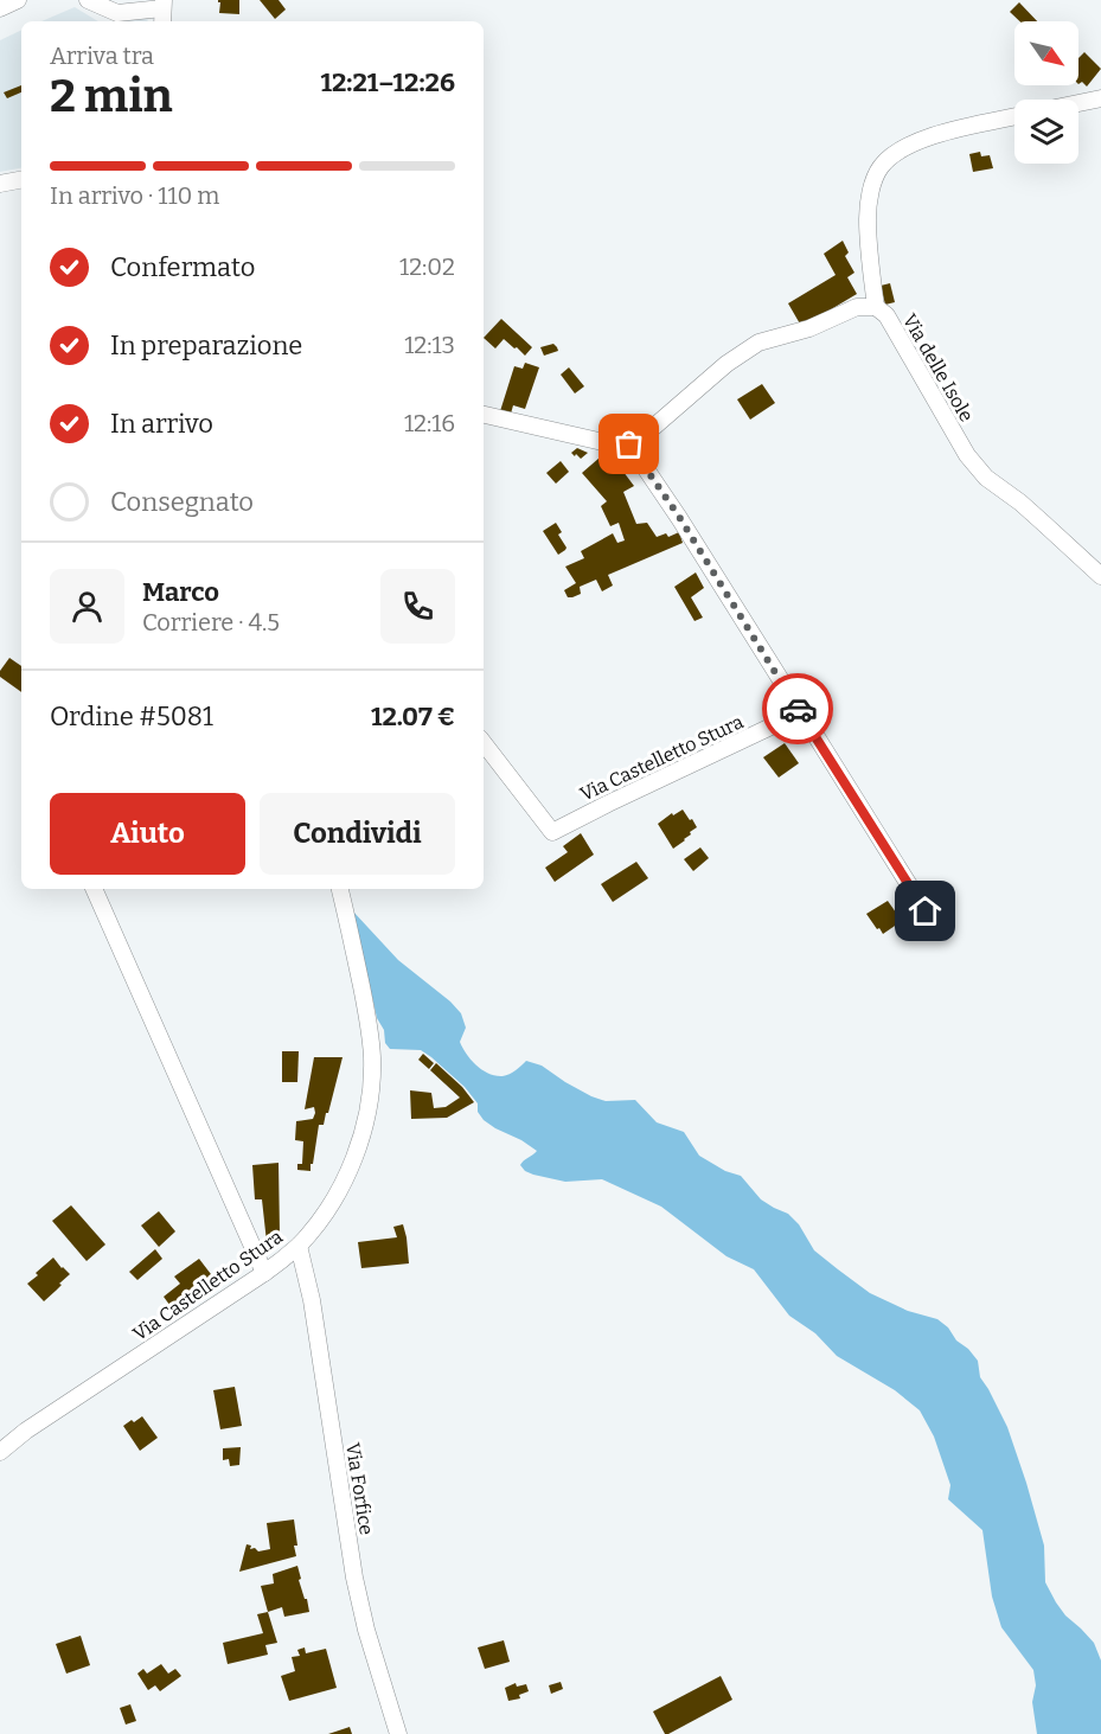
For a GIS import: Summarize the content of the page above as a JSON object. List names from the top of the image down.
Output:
{
  "streets": {
    "street": ["Via delle Isole", "Via Castelletto Stura", "Via Forfice"]
  },
  "crossings": [
    ["Via Castelletto Stura", "Via Forfice"]
  ],
  "north": "bottom right",
  "page": {
    "heading": ["2 min", "Arriva tra", "12:21–12:26"],
    "panel": [
      "Marco",
      "Corriere · 4.5",
      "Ordine #5081",
      "12.07 €"
    ],
    "bar": "In arrivo · 110 m",
    "list": [
      ["Confermato", "12:02"],
      ["In preparazione", "12:13"],
      ["In arrivo", "12:16"],
      "Consegnato"
    ],
    "buttons": ["Aiuto", "Condividi"]
  }
}
